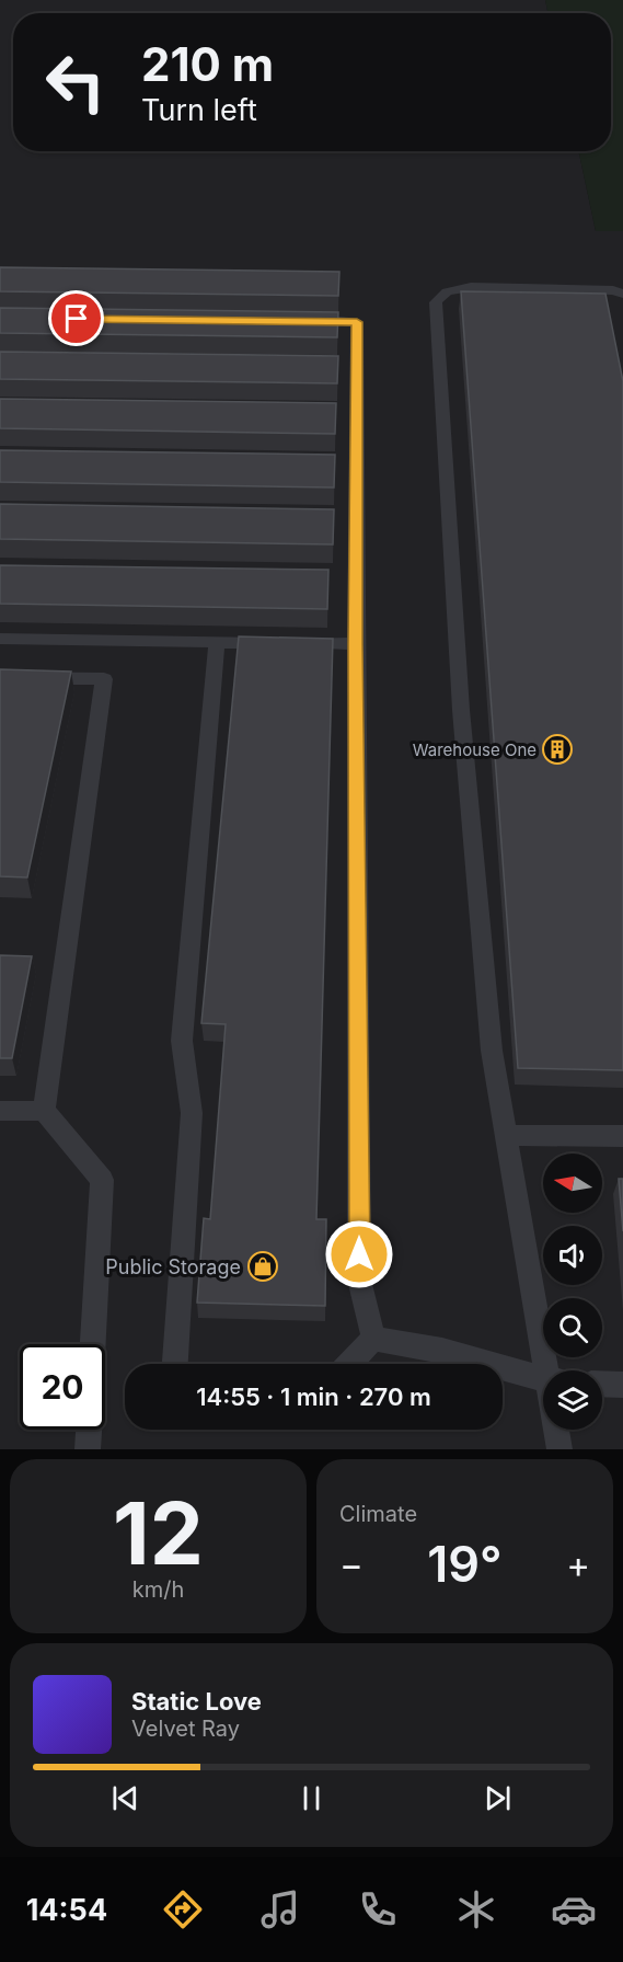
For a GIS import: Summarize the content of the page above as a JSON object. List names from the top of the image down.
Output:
{
  "places": {
    "building": ["Warehouse One"],
    "shop": ["Public Storage"]
  },
  "north": "left",
  "page": {
    "turn": ["210 m", "Turn left"],
    "limit": "20",
    "trip": "14:55 · 1 min · 270 m",
    "tile": [
      ["12", "km/h"],
      "Climate"
    ],
    "heat": ["−", "19°", "+"],
    "song": ["Static Love", "Velvet Ray"],
    "tabs": "14:54"
  }
}
